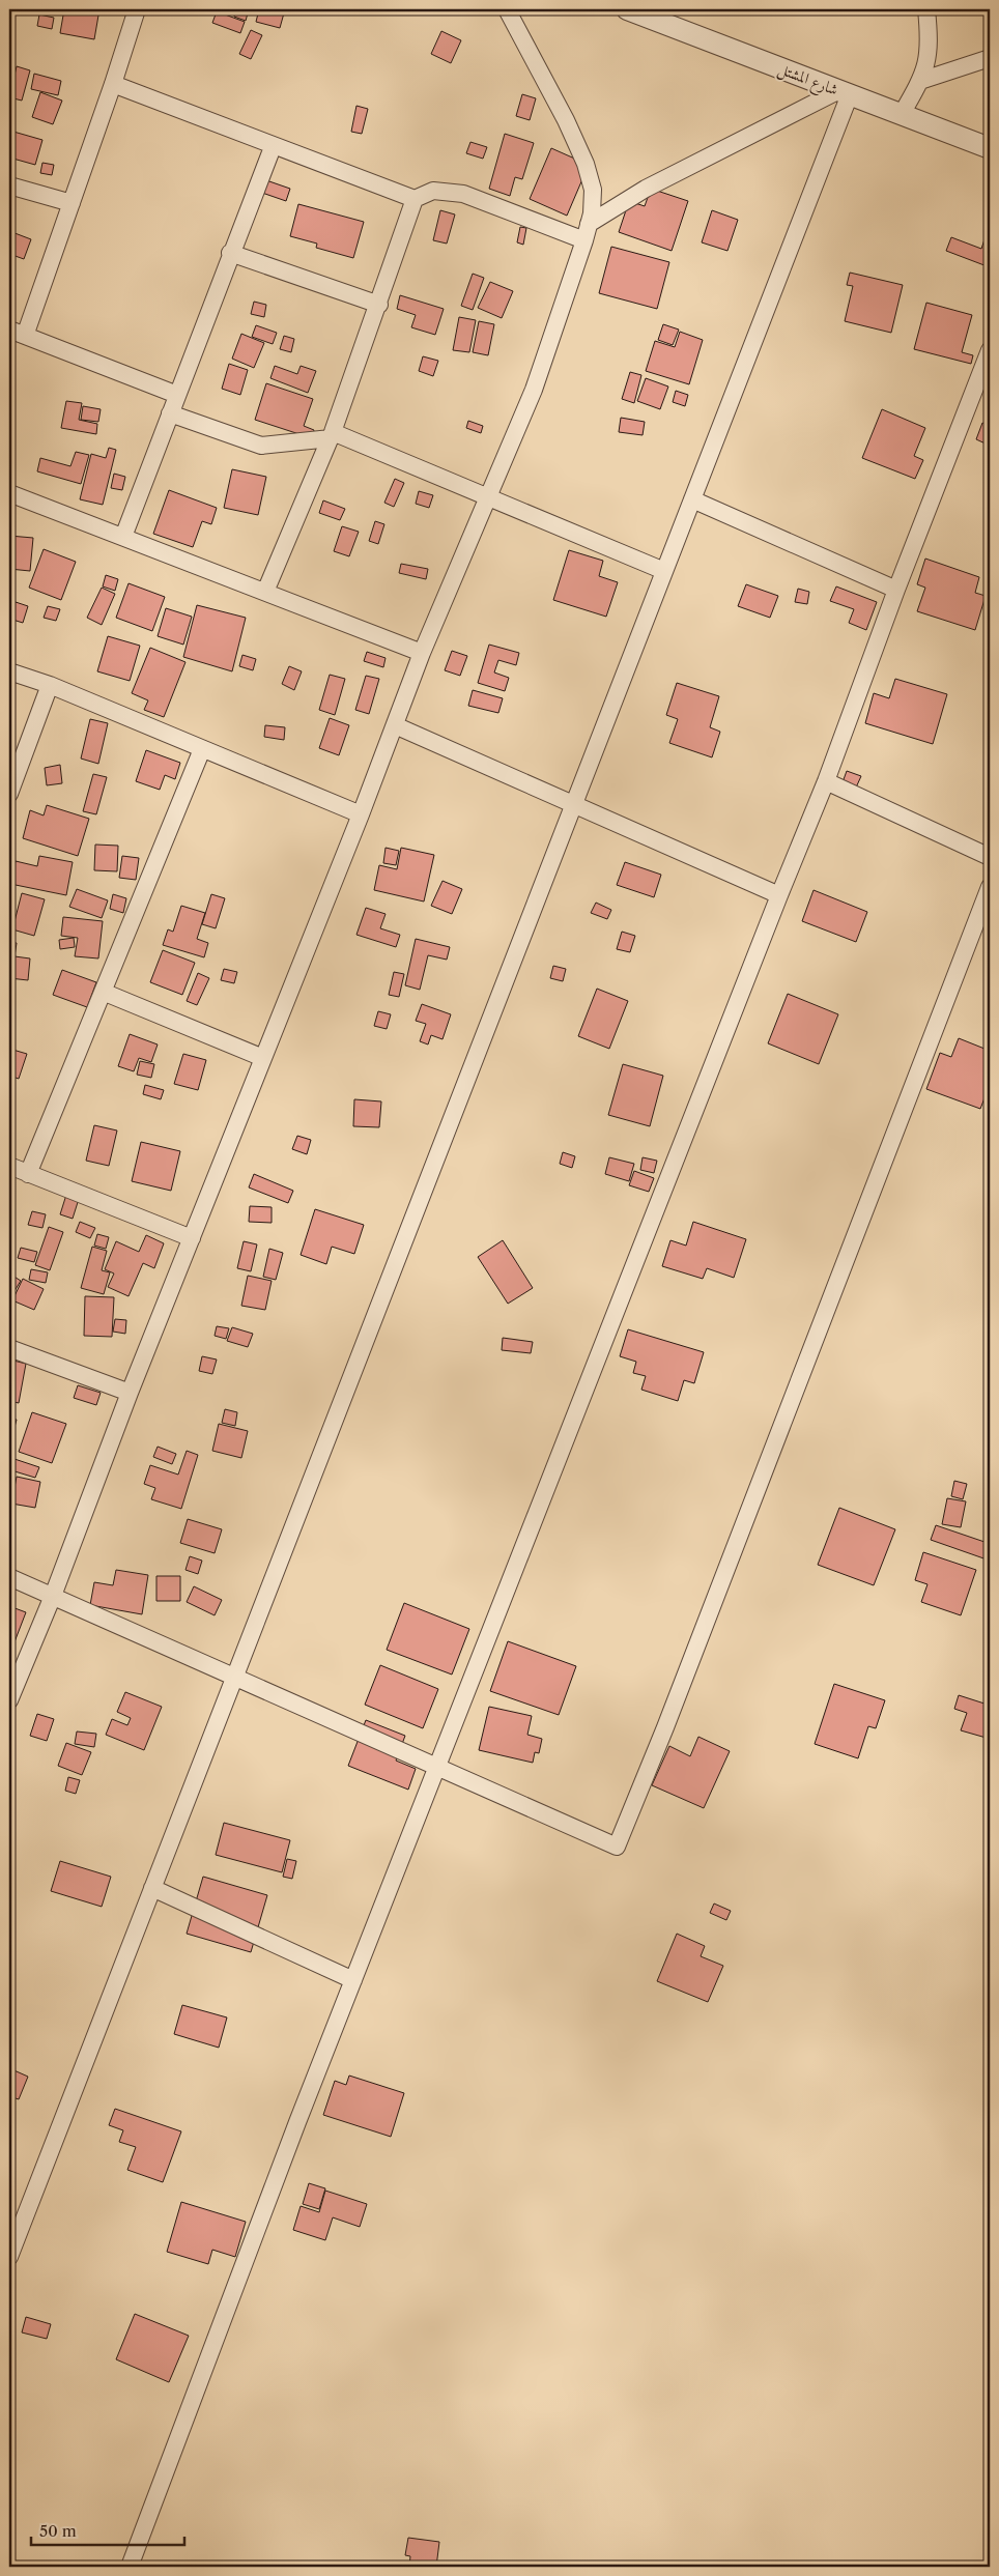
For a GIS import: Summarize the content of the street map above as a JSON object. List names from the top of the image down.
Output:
{
  "streets": {
    "street": ["شارع المشتل"]
  },
  "scale_bar": "50 m"
}
